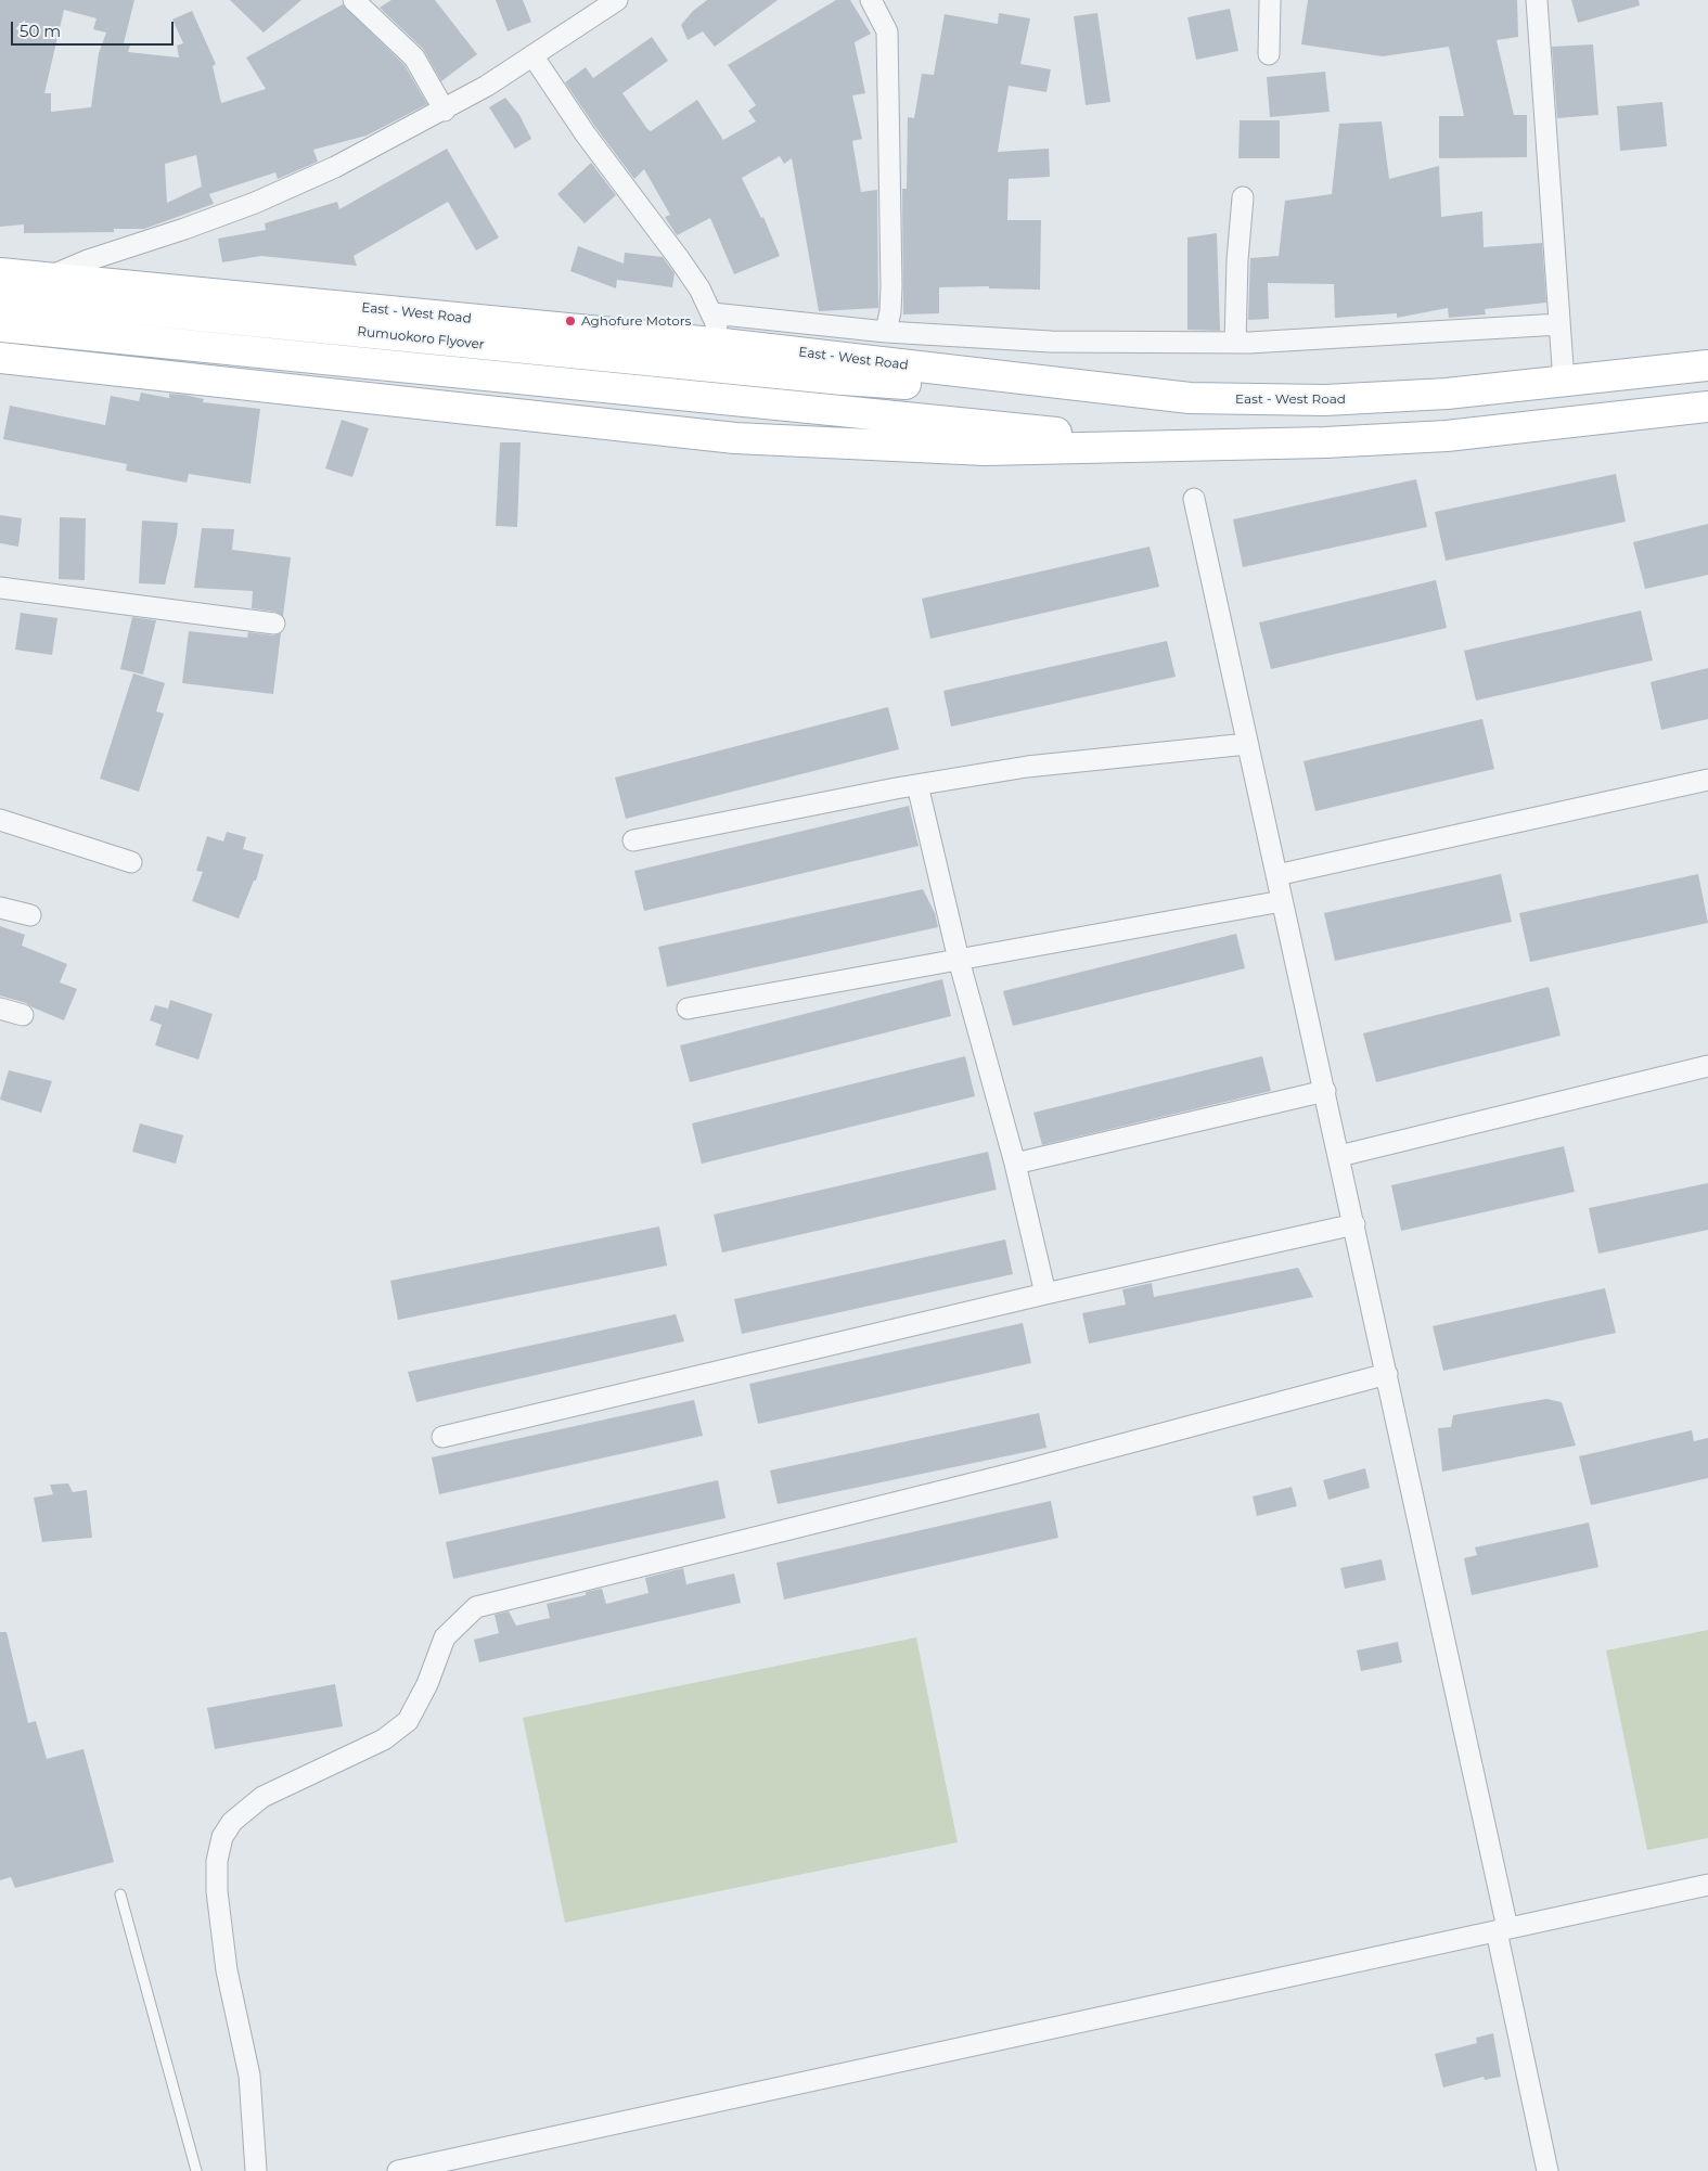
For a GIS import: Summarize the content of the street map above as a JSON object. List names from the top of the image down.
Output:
{
  "streets": {
    "main road": ["East - West Road", "Rumuokoro Flyover"]
  },
  "crossings": [
    ["East - West Road", "Rumuokoro Flyover"]
  ],
  "places": ["Aghofure Motors"],
  "scale_bar": "50 m"
}
